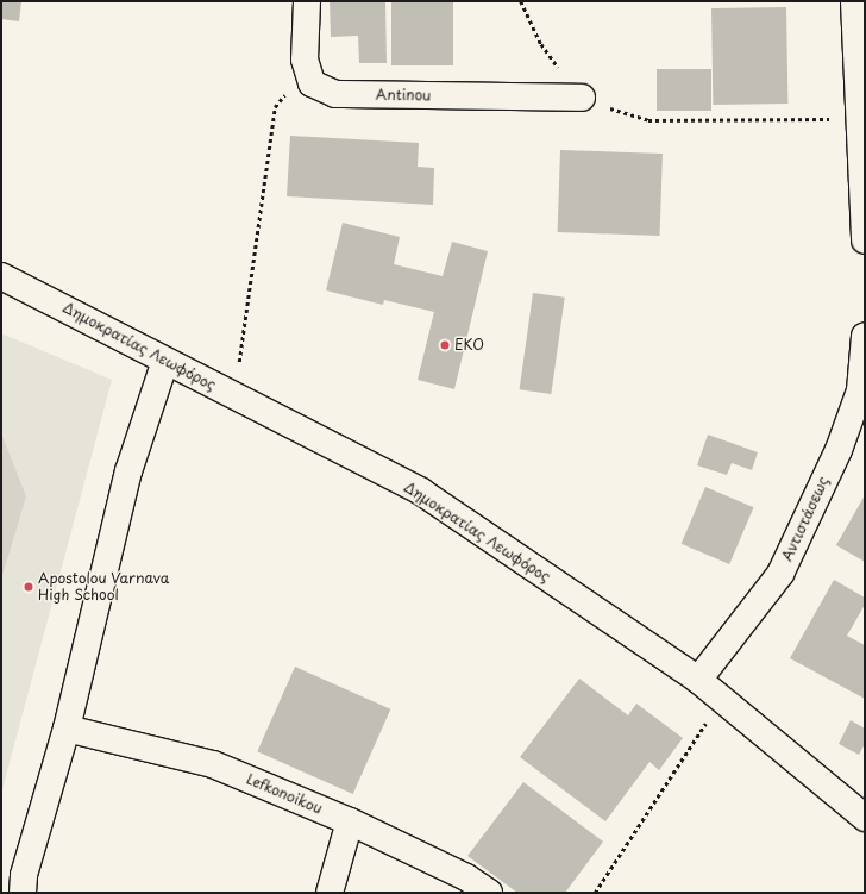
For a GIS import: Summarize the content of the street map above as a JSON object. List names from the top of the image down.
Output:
{
  "streets": {
    "street": [
      "Antinou",
      "Δημοκρατίας Λεωφόρος",
      "Αντιστάσεως",
      "Lefkonoikou"
    ]
  },
  "crossings": [
    ["Δημοκρατίας Λεωφόρος", "Αντιστάσεως"]
  ],
  "places": ["EKO", "Apostolou Varnava High School"]
}
